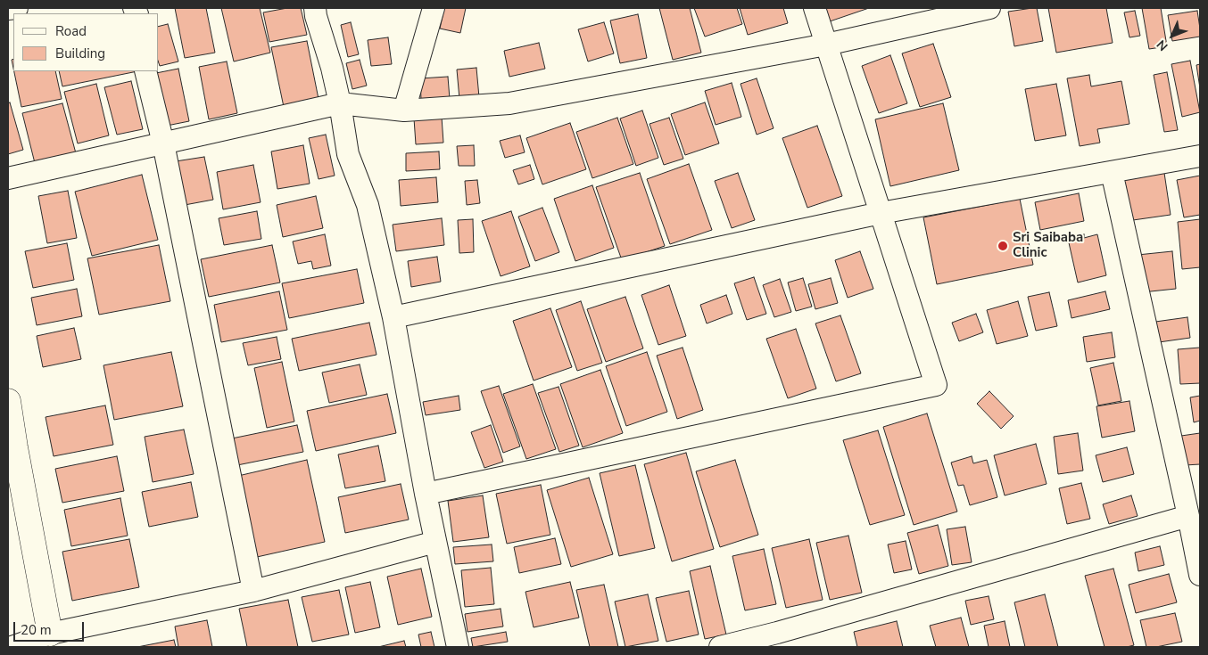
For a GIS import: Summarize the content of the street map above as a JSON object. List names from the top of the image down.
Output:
{
  "places": ["Sri Saibaba Clinic"],
  "legend": ["Road", "Building"],
  "scale_bar": "20 m",
  "north": "bottom left"
}
